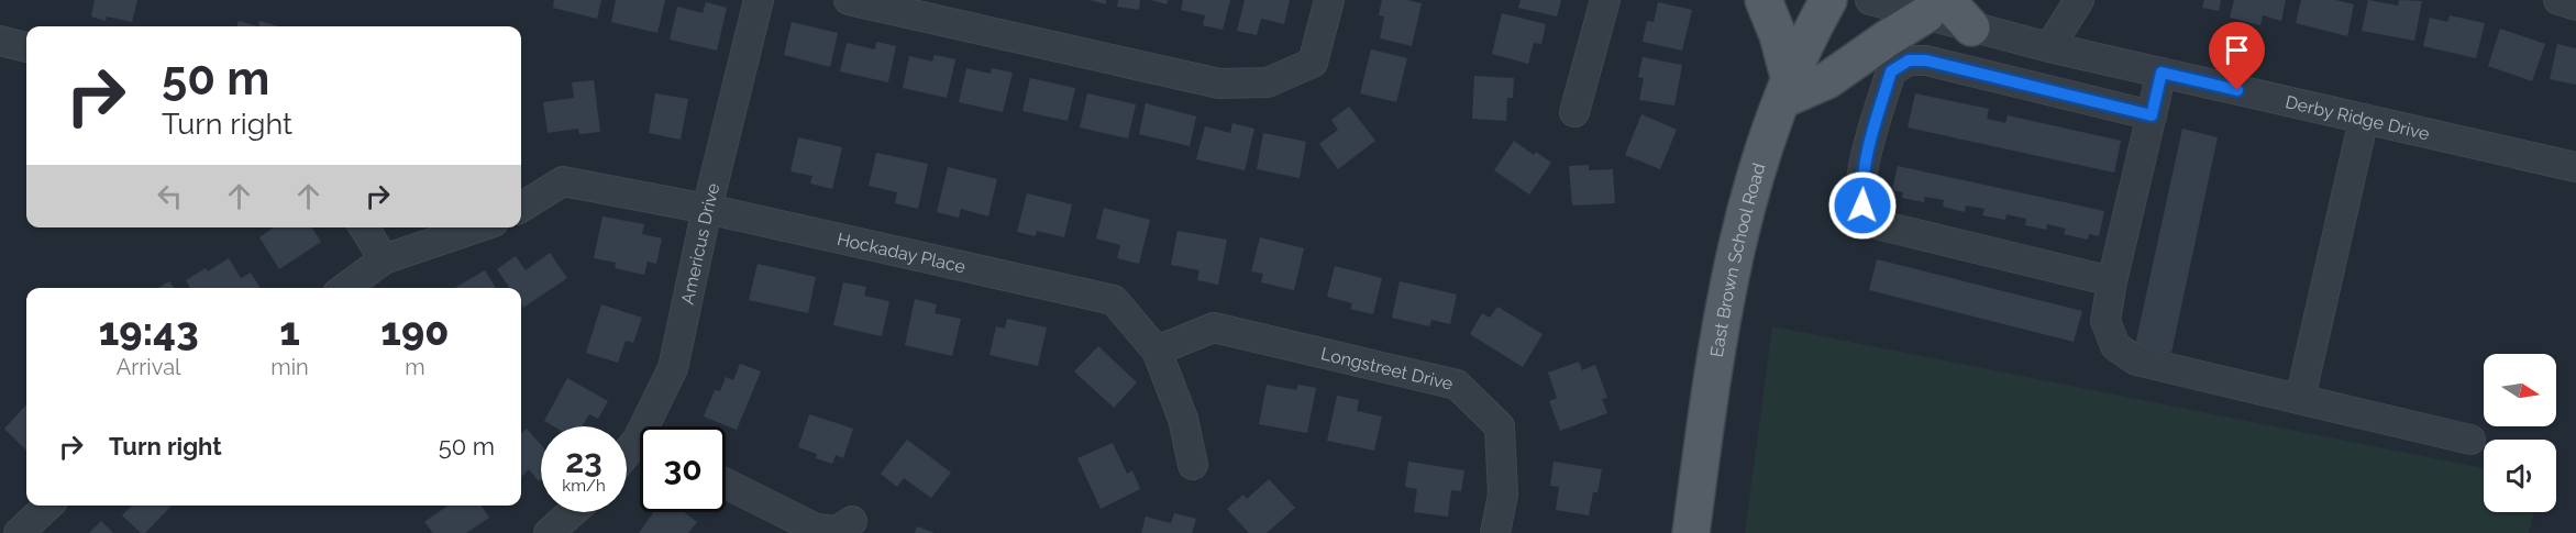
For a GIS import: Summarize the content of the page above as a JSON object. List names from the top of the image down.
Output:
{
  "streets": {
    "main road": ["East Brown School Road"],
    "street": [
      "Derby Ridge Drive",
      "Americus Drive",
      "Hockaday Place",
      "Longstreet Drive"
    ]
  },
  "crossings": [
    ["Americus Drive", "Hockaday Place"],
    ["Hockaday Place", "Longstreet Drive"]
  ],
  "north": "right",
  "page": {
    "turn": ["50 m", "Turn right"],
    "eta": [
      "19:43",
      "Arrival",
      "1",
      "min",
      "190",
      "m"
    ],
    "list": [
      {
        "name": "Turn right",
        "value": "50 m"
      }
    ],
    "speed": "23 km/h",
    "limit": "30"
  }
}
